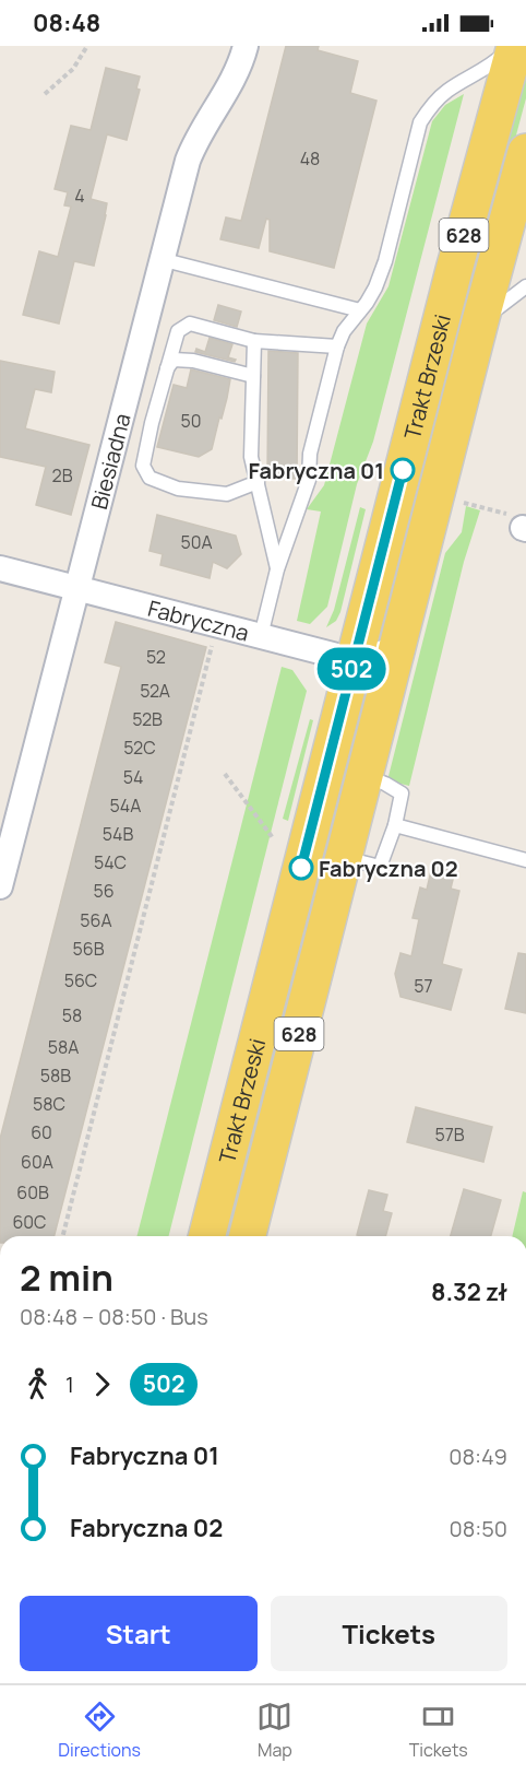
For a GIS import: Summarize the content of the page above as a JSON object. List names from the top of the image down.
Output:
{
  "streets": {
    "main road": ["628", "Trakt Brzeski"],
    "street": ["Biesiadna", "Fabryczna"]
  },
  "crossings": [
    ["Trakt Brzeski", "Fabryczna"],
    ["Biesiadna", "Fabryczna"]
  ],
  "places": ["Fabryczna 01", "Fabryczna 02"],
  "lines": ["bus line 502"],
  "house_numbers": [
    "48",
    "4",
    "50",
    "2B",
    "50A",
    "52",
    "52A",
    "52B",
    "52C",
    "54",
    "54A",
    "54B",
    "54C",
    "56",
    "56A",
    "56B",
    "56C",
    "57",
    "58",
    "58A",
    "58B",
    "58C",
    "60",
    "57B",
    "60A",
    "60B",
    "60C"
  ],
  "page": {
    "status": "08:48",
    "on_map": "502",
    "heading": ["2 min", "08:48 – 08:50 · Bus", "8.32 zł"],
    "legs": ["1", "502"],
    "list": [
      {
        "name": "Fabryczna 01",
        "value": "08:49"
      },
      {
        "name": "Fabryczna 02",
        "value": "08:50"
      }
    ],
    "buttons": ["Start", "Tickets"],
    "tabs": ["Directions", "Map", "Tickets"]
  }
}
